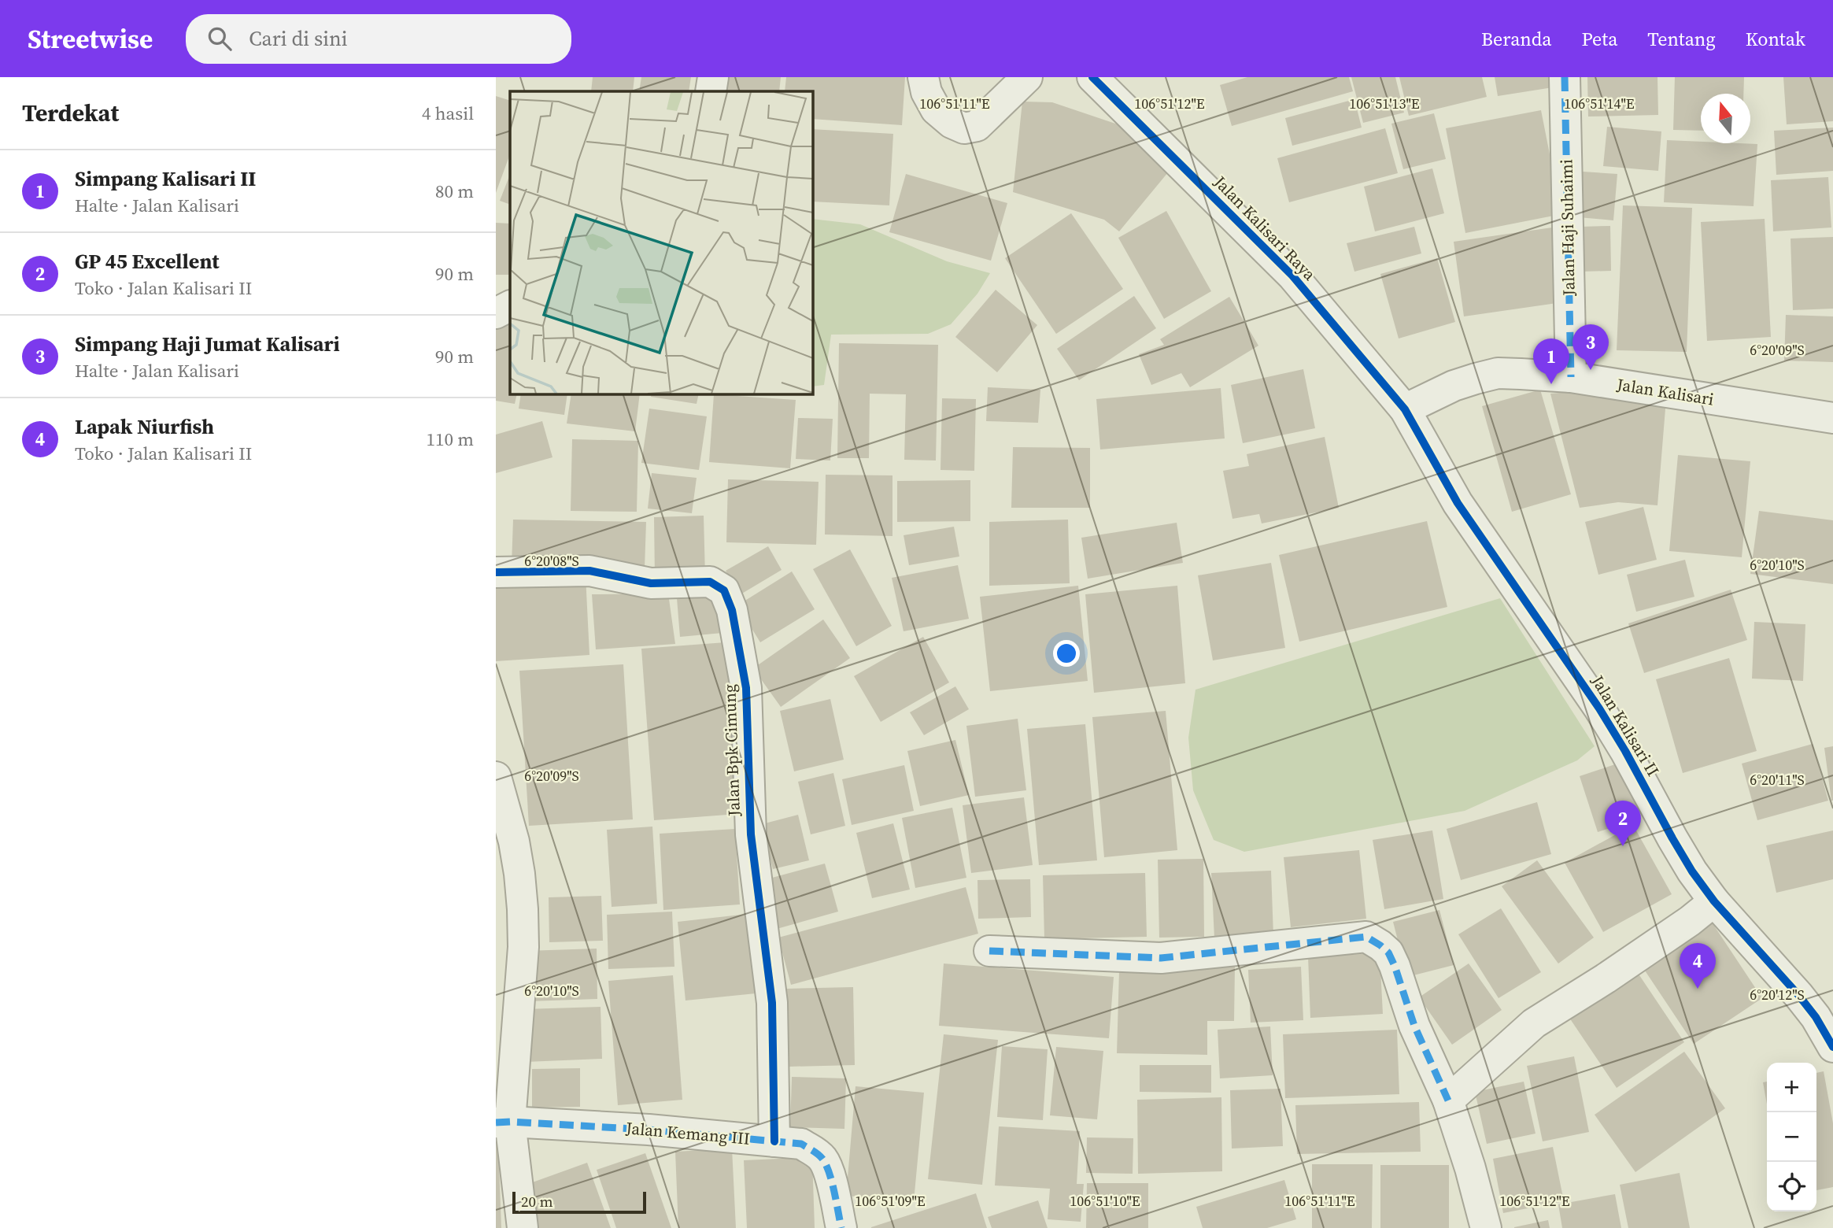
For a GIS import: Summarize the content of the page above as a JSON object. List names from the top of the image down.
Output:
{
  "streets": {
    "street": [
      "Jalan Haji Suhaimi",
      "Jalan Kalisari Raya",
      "Jalan Kalisari",
      "Jalan Kalisari II",
      "Jalan Bpk Cimung",
      "Jalan Kemang III"
    ]
  },
  "crossings": [
    ["Jalan Haji Suhaimi", "Jalan Kalisari"],
    ["Jalan Kalisari Raya", "Jalan Kalisari"],
    ["Jalan Kalisari Raya", "Jalan Kalisari II"],
    ["Jalan Kalisari", "Jalan Kalisari II"],
    ["Jalan Bpk Cimung", "Jalan Kemang III"]
  ],
  "scale_bar": "20 m",
  "north": "top",
  "page": {
    "header": "Streetwise",
    "search": "Cari di sini",
    "nav": [
      "Beranda",
      "Peta",
      "Tentang",
      "Kontak"
    ],
    "heading": ["Terdekat", "4 hasil"],
    "list": [
      {
        "mark": "1",
        "name": "Simpang Kalisari II",
        "note": "Halte · Jalan Kalisari",
        "value": "80 m"
      },
      {
        "mark": "2",
        "name": "GP 45 Excellent",
        "note": "Toko · Jalan Kalisari II",
        "value": "90 m"
      },
      {
        "mark": "3",
        "name": "Simpang Haji Jumat Kalisari",
        "note": "Halte · Jalan Kalisari",
        "value": "90 m"
      },
      {
        "mark": "4",
        "name": "Lapak Niurfish",
        "note": "Toko · Jalan Kalisari II",
        "value": "110 m"
      }
    ],
    "pins": [
      "3",
      "1",
      "2",
      "4"
    ],
    "map_buttons": ["+", "−"],
    "scale": "20 m"
  },
  "coordinates": [
    "106°51'11\"E",
    "106°51'12\"E",
    "106°51'13\"E",
    "106°51'14\"E",
    "6°20'09\"S",
    "6°20'08\"S",
    "6°20'10\"S",
    "6°20'11\"S",
    "6°20'12\"S",
    "106°51'09\"E",
    "106°51'10\"E"
  ]
}
